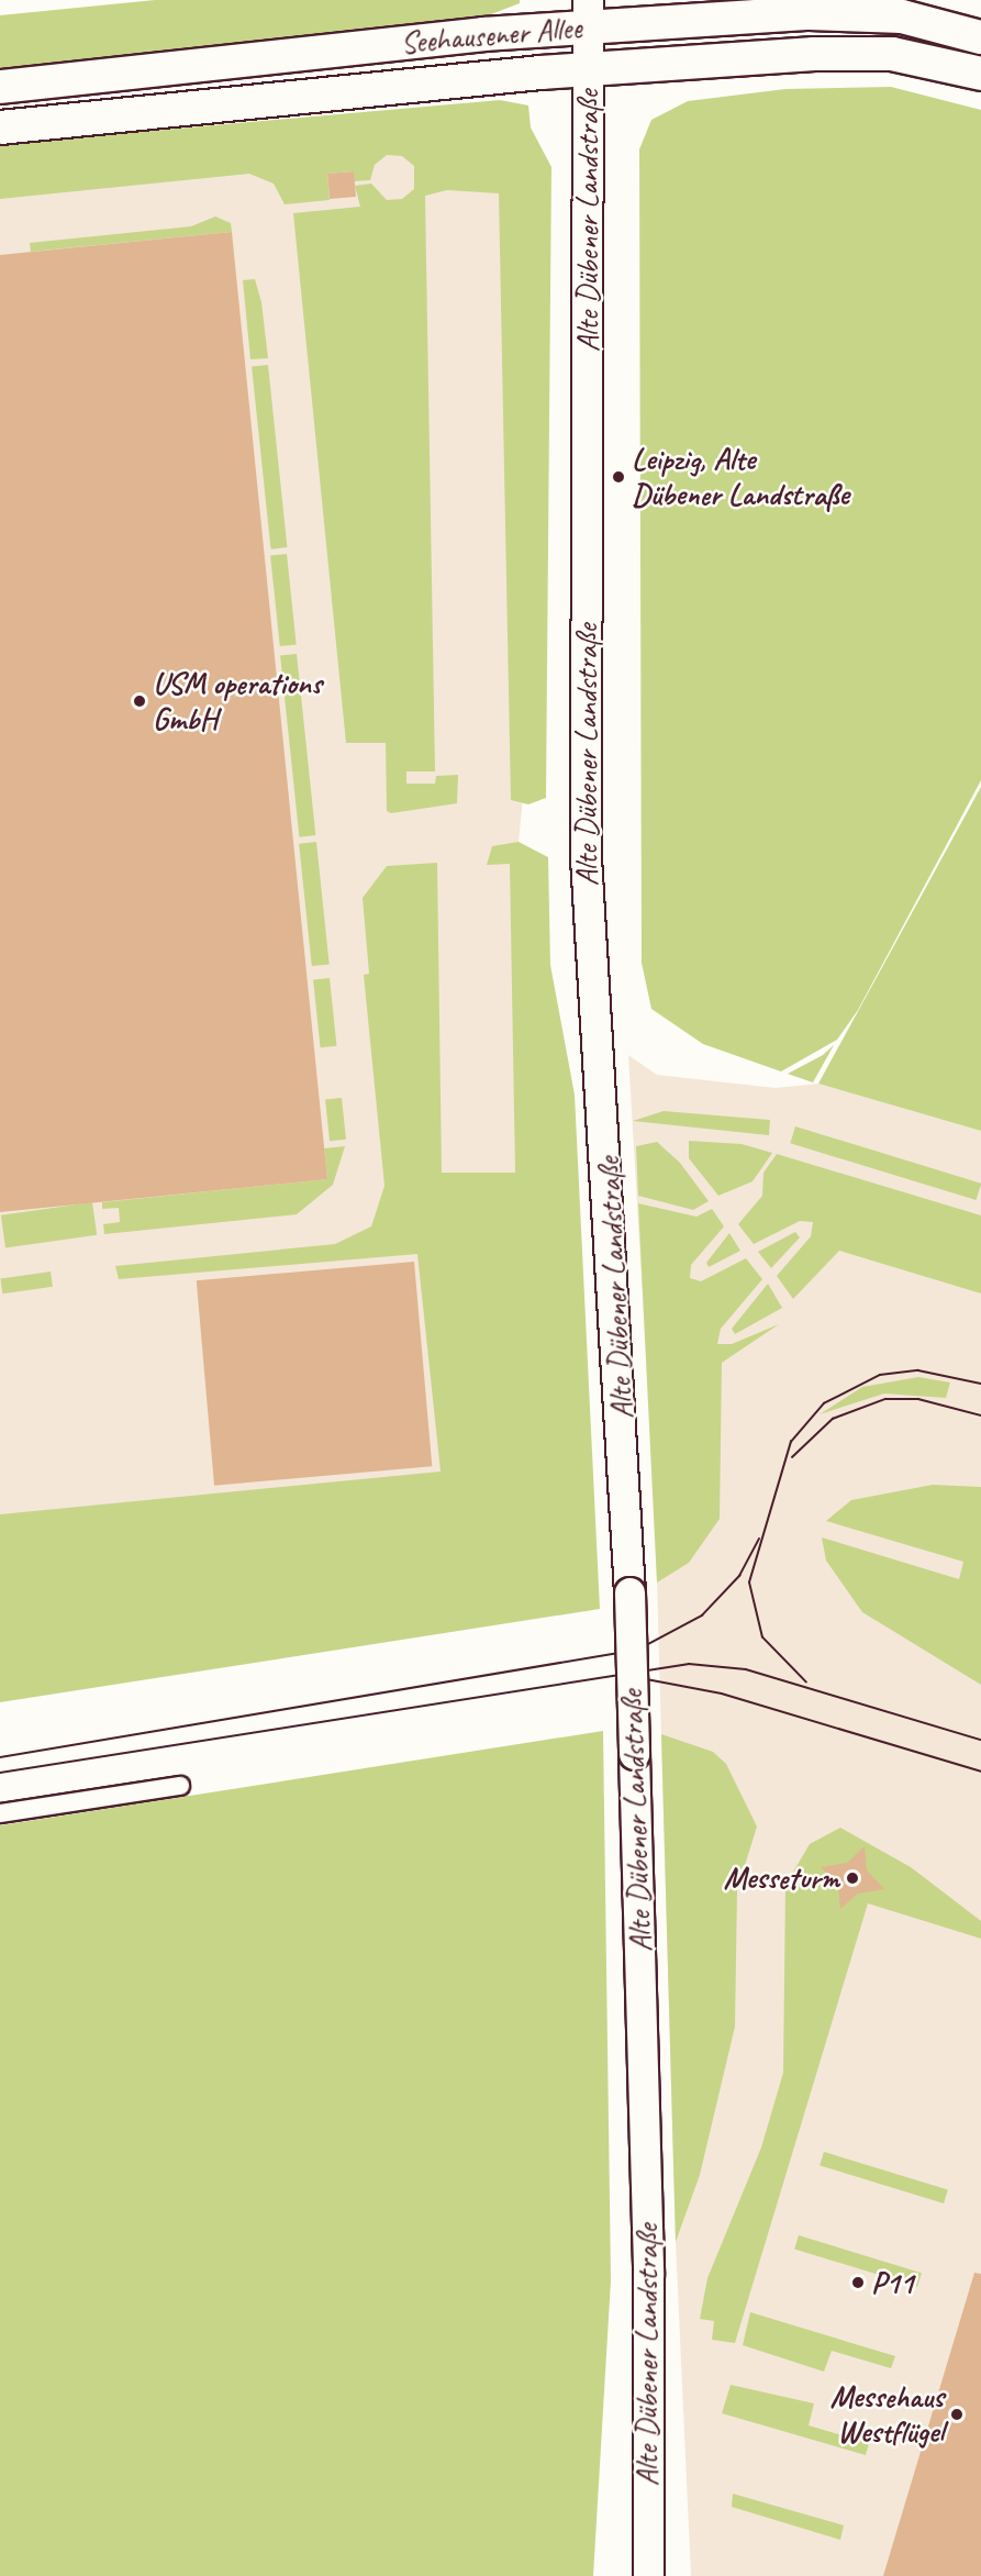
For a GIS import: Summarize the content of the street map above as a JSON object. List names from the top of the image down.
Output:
{
  "streets": {
    "main road": ["Seehausener Allee"],
    "street": ["Alte Dübener Landstraße"]
  },
  "crossings": [
    ["Seehausener Allee", "Alte Dübener Landstraße"]
  ],
  "places": [
    "Leipzig, Alte Dübener Landstraße",
    "USM operations GmbH",
    "Messeturm",
    "P11",
    "Messehaus Westflügel"
  ]
}
